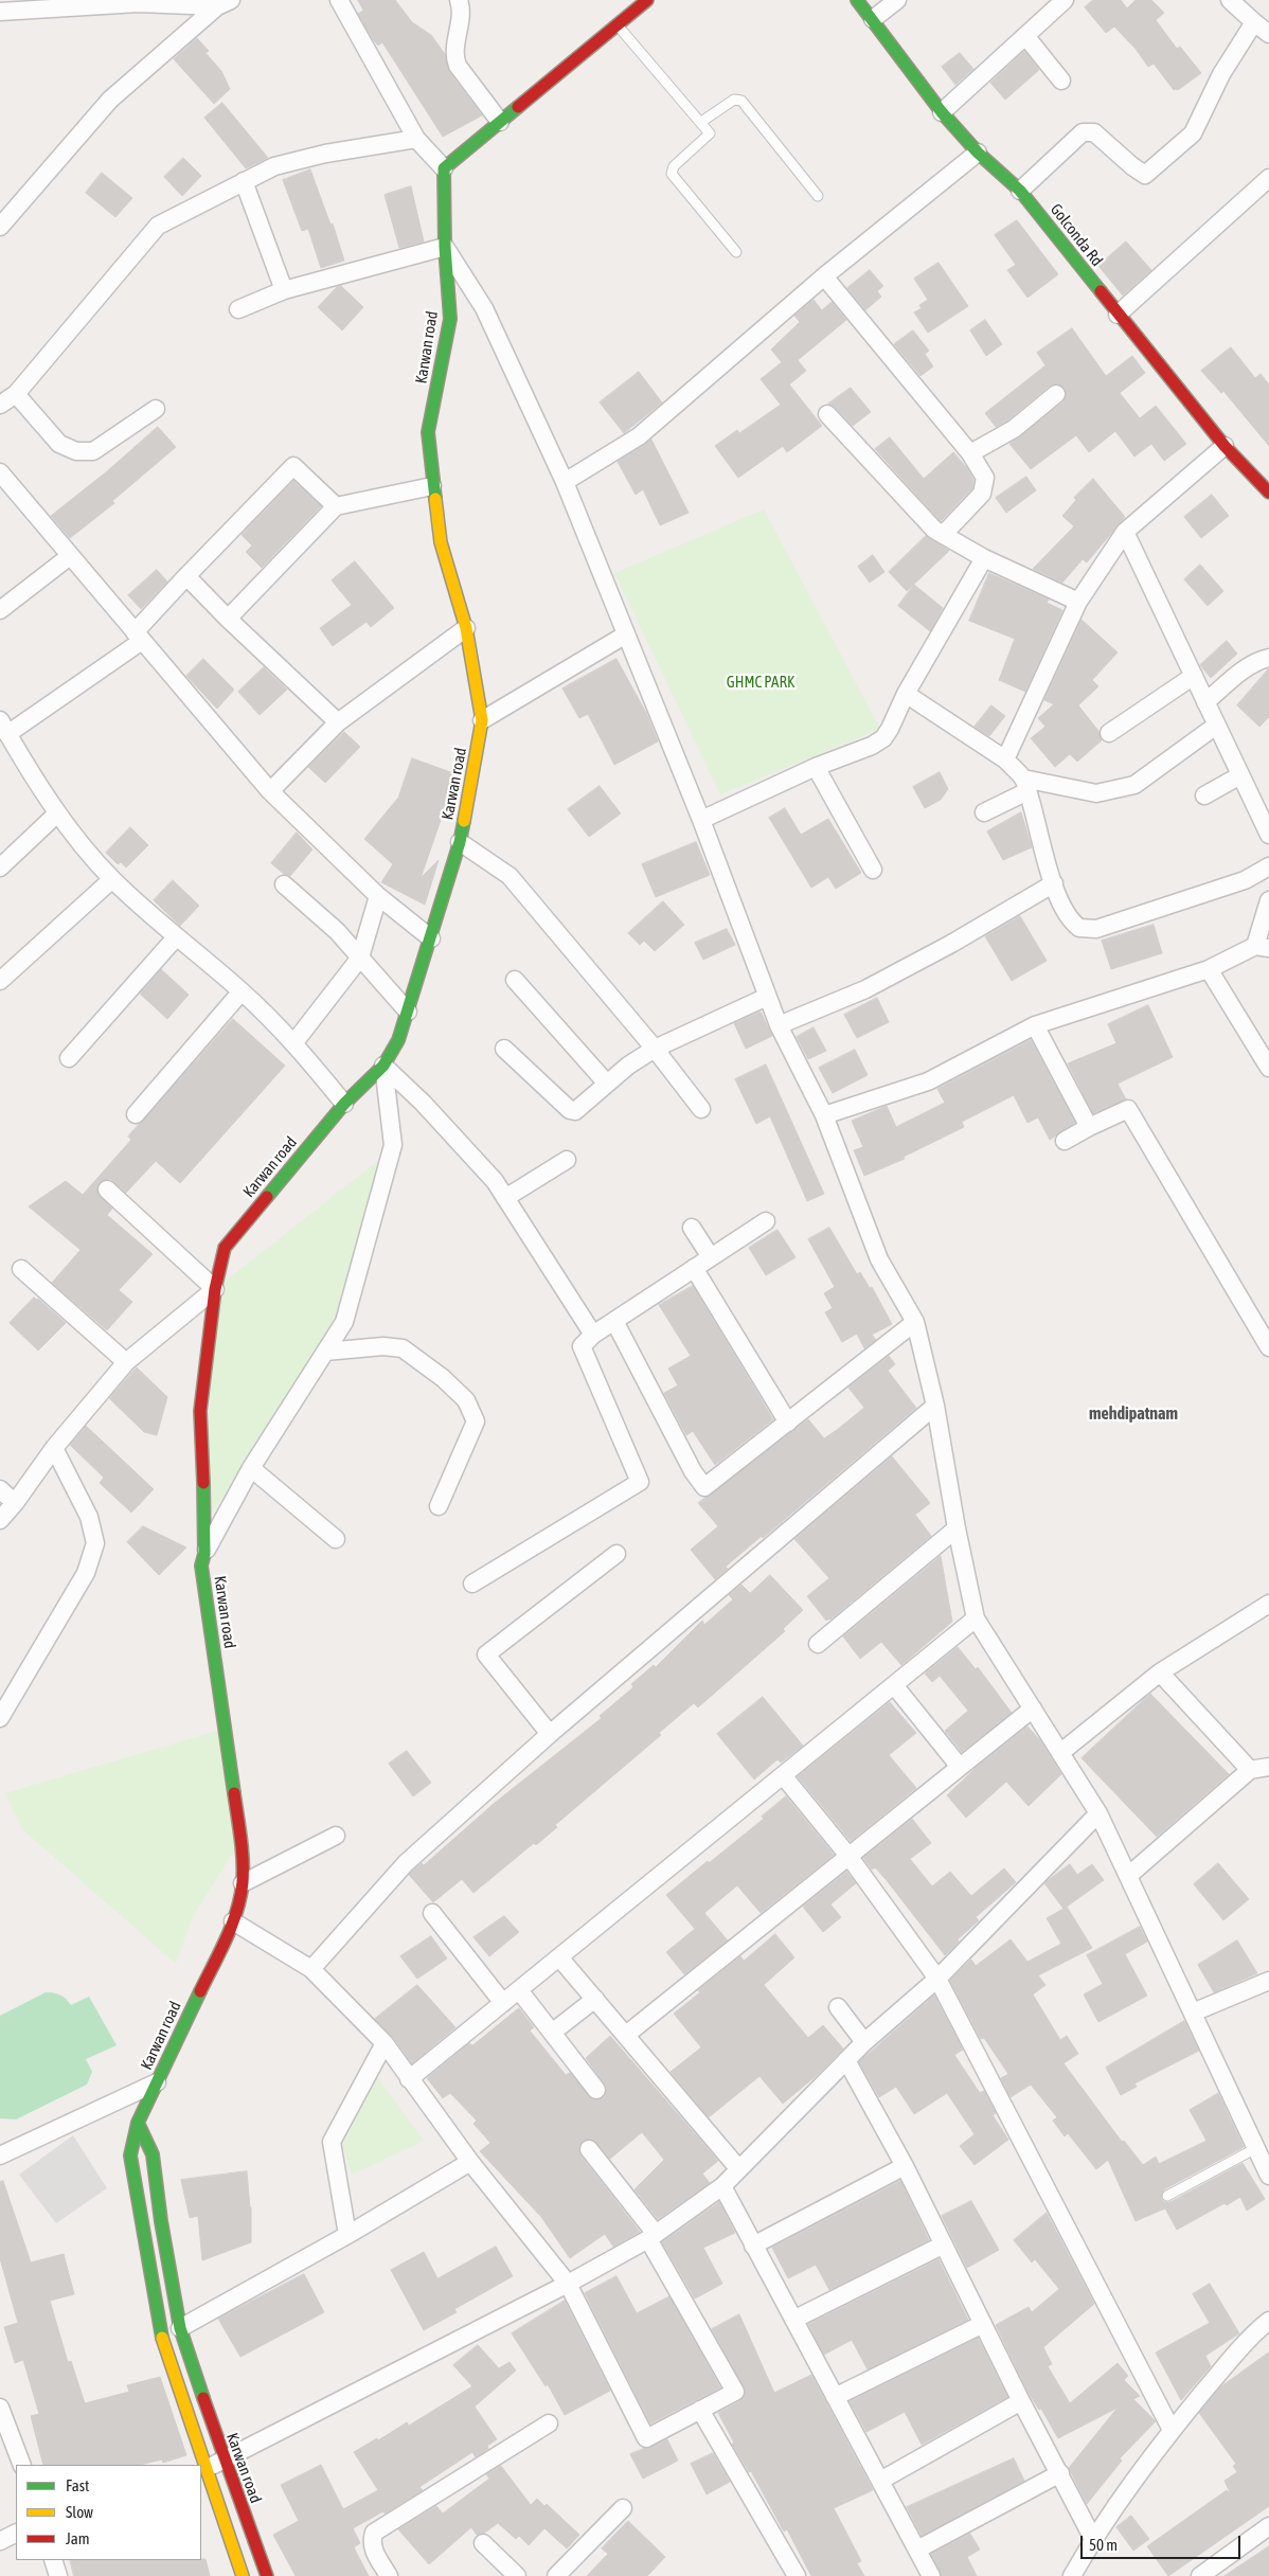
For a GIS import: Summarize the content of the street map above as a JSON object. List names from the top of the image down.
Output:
{
  "streets": {
    "street": ["Golconda Rd", "Karwan road"]
  },
  "districts": ["mehdipatnam"],
  "parks": ["GHMC PARK"],
  "legend": ["Fast", "Slow", "Jam"],
  "scale_bar": "50 m"
}
